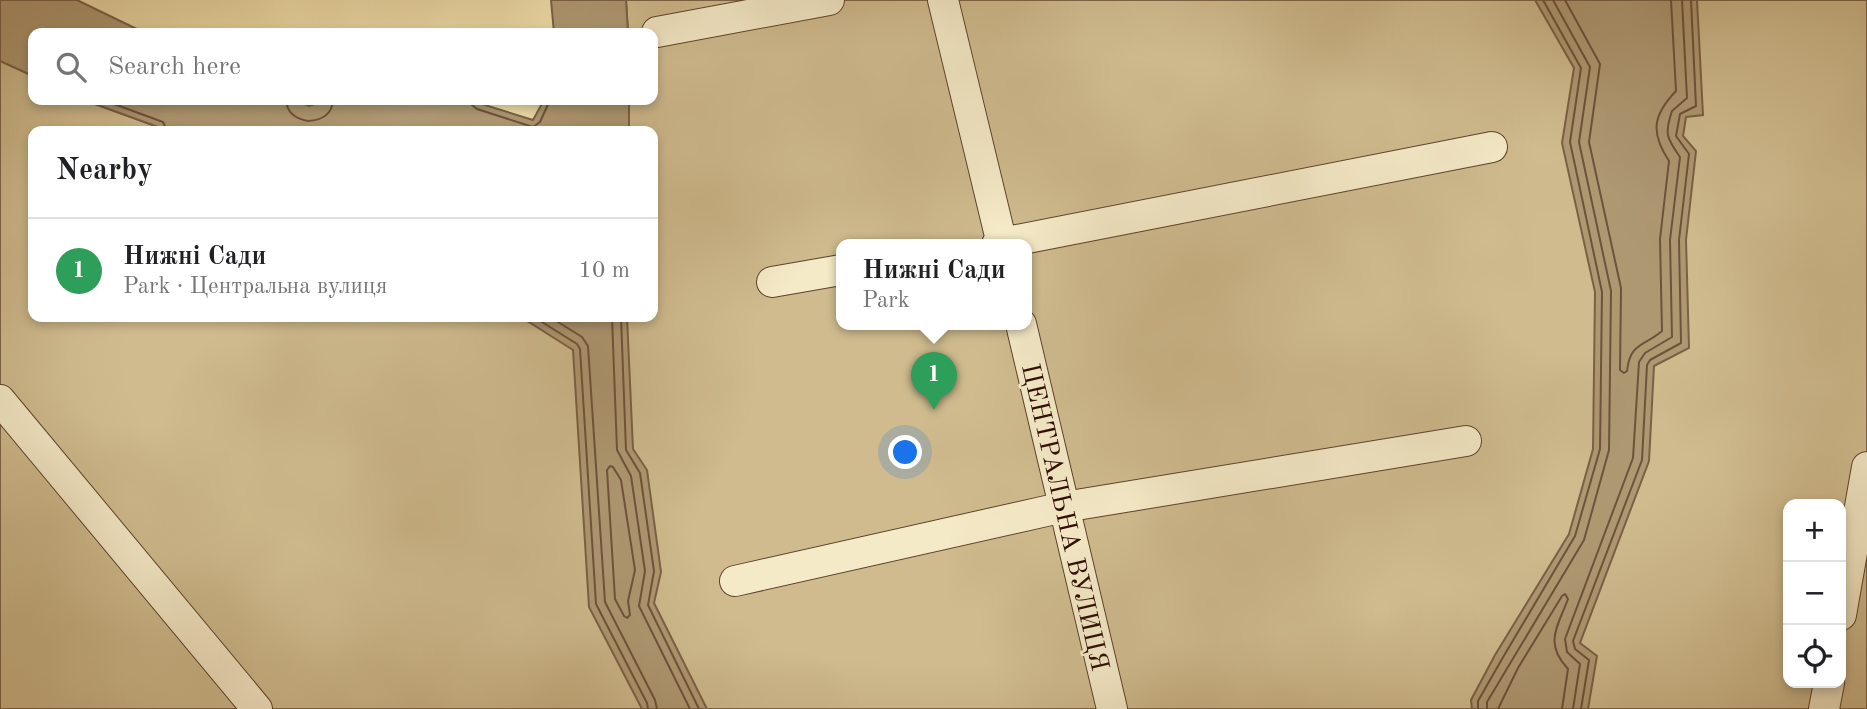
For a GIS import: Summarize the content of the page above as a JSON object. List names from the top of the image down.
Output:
{
  "streets": {
    "street": ["ЦЕНТРАЛЬНА ВУЛИЦЯ"]
  },
  "page": {
    "search": "Search here",
    "heading": "Nearby",
    "list": [
      {
        "mark": "1",
        "name": "Нижні Сади",
        "note": "Park · Центральна вулиця",
        "value": "10 m"
      }
    ],
    "popup": ["Нижні Сади", "Park"],
    "pins": "1",
    "map_buttons": ["+", "−"]
  }
}
